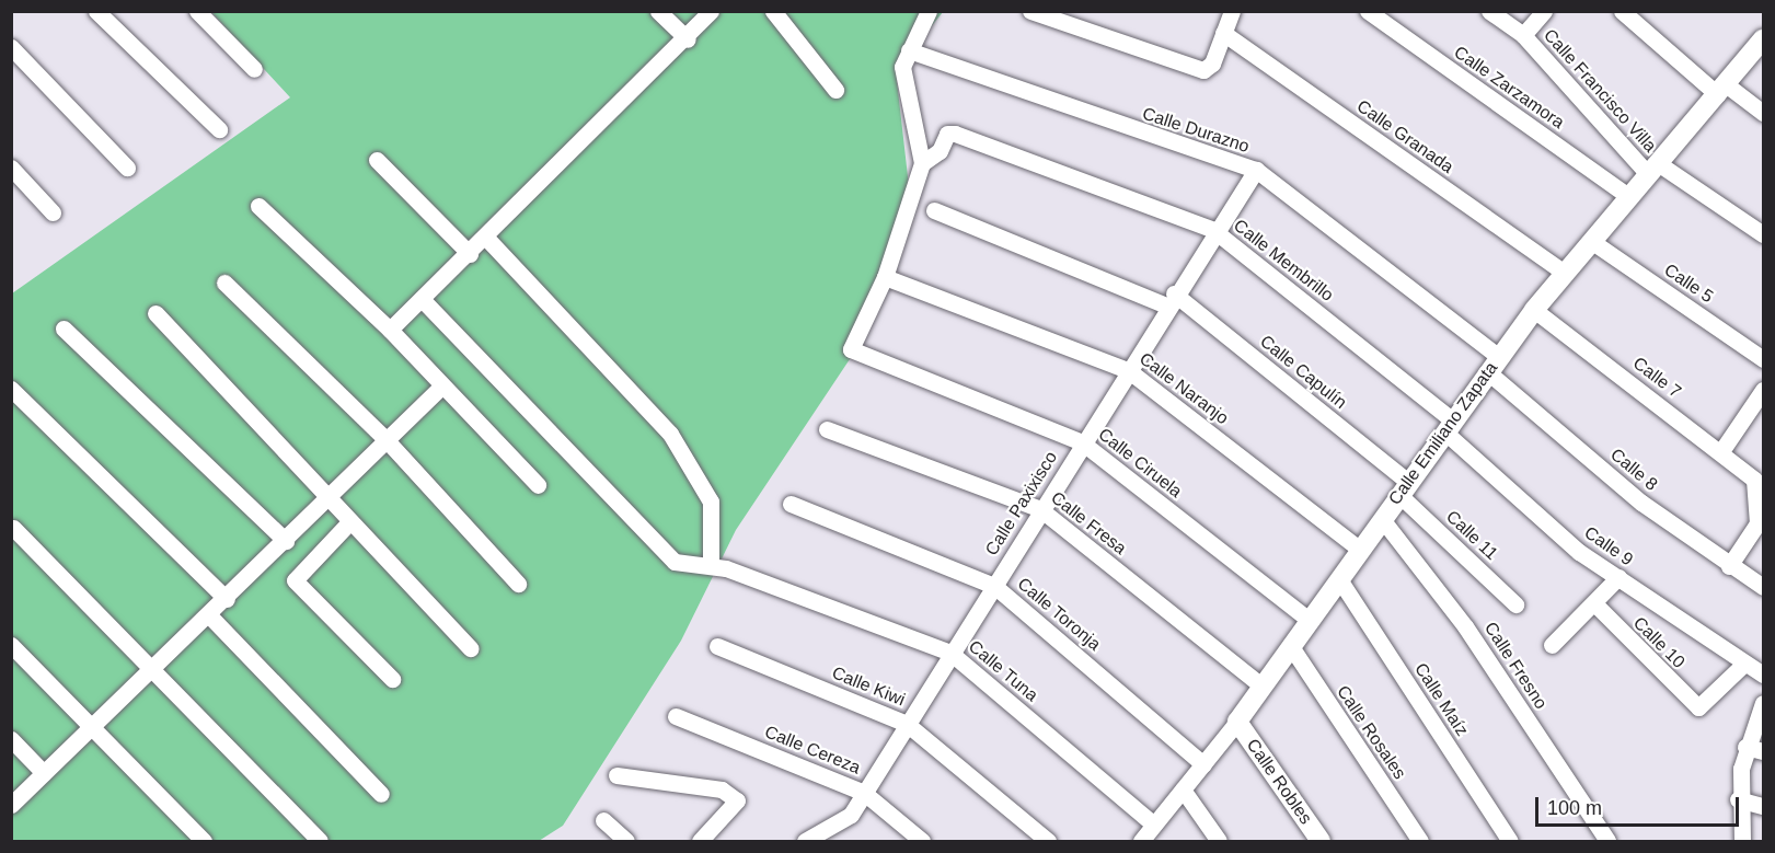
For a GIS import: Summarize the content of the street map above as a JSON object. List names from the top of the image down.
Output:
{
  "streets": {
    "main road": ["Calle Emiliano Zapata", "Calle Robles"],
    "street": [
      "Calle Zarzamora",
      "Calle Francisco Villa",
      "Calle Durazno",
      "Calle Granada",
      "Calle Membrillo",
      "Calle 5",
      "Calle Capulín",
      "Calle 7",
      "Calle Naranjo",
      "Calle Ciruela",
      "Calle 8",
      "Calle Paxixisco",
      "Calle Fresa",
      "Calle 11",
      "Calle 9",
      "Calle Toronja",
      "Calle 10",
      "Calle Fresno",
      "Calle Tuna",
      "Calle Kiwi",
      "Calle Maíz",
      "Calle Rosales",
      "Calle Cereza"
    ]
  },
  "crossings": [
    ["Calle Zarzamora", "Calle Emiliano Zapata"],
    ["Calle Francisco Villa", "Calle Emiliano Zapata"],
    ["Calle Durazno", "Calle Emiliano Zapata"],
    ["Calle Durazno", "Calle 8"],
    ["Calle Durazno", "Calle Paxixisco"],
    ["Calle Granada", "Calle Emiliano Zapata"],
    ["Calle Membrillo", "Calle Emiliano Zapata"],
    ["Calle Membrillo", "Calle Paxixisco"],
    ["Calle Membrillo", "Calle 9"],
    ["Calle 5", "Calle Emiliano Zapata"],
    ["Calle Capulín", "Calle Emiliano Zapata"],
    ["Calle Capulín", "Calle Paxixisco"],
    ["Calle Capulín", "Calle 11"],
    ["Calle 7", "Calle Emiliano Zapata"],
    ["Calle 7", "Calle 8"],
    ["Calle Naranjo", "Calle Emiliano Zapata"],
    ["Calle Naranjo", "Calle Ciruela"],
    ["Calle Naranjo", "Calle Paxixisco"],
    ["Calle Emiliano Zapata", "Calle Ciruela"],
    ["Calle Emiliano Zapata", "Calle 8"],
    ["Calle Emiliano Zapata", "Calle Fresa"],
    ["Calle Emiliano Zapata", "Calle 11"],
    ["Calle Emiliano Zapata", "Calle 9"],
    ["Calle Emiliano Zapata", "Calle Toronja"],
    ["Calle Emiliano Zapata", "Calle Fresno"],
    ["Calle Emiliano Zapata", "Calle Tuna"],
    ["Calle Emiliano Zapata", "Calle Maíz"],
    ["Calle Emiliano Zapata", "Calle Rosales"],
    ["Calle Emiliano Zapata", "Calle Robles"],
    ["Calle Ciruela", "Calle Paxixisco"],
    ["Calle Paxixisco", "Calle Fresa"],
    ["Calle Paxixisco", "Calle Toronja"],
    ["Calle Paxixisco", "Calle Tuna"],
    ["Calle Paxixisco", "Calle Kiwi"],
    ["Calle Paxixisco", "Calle Cereza"],
    ["Calle 9", "Calle 10"]
  ],
  "scale_bar": "100 m"
}
